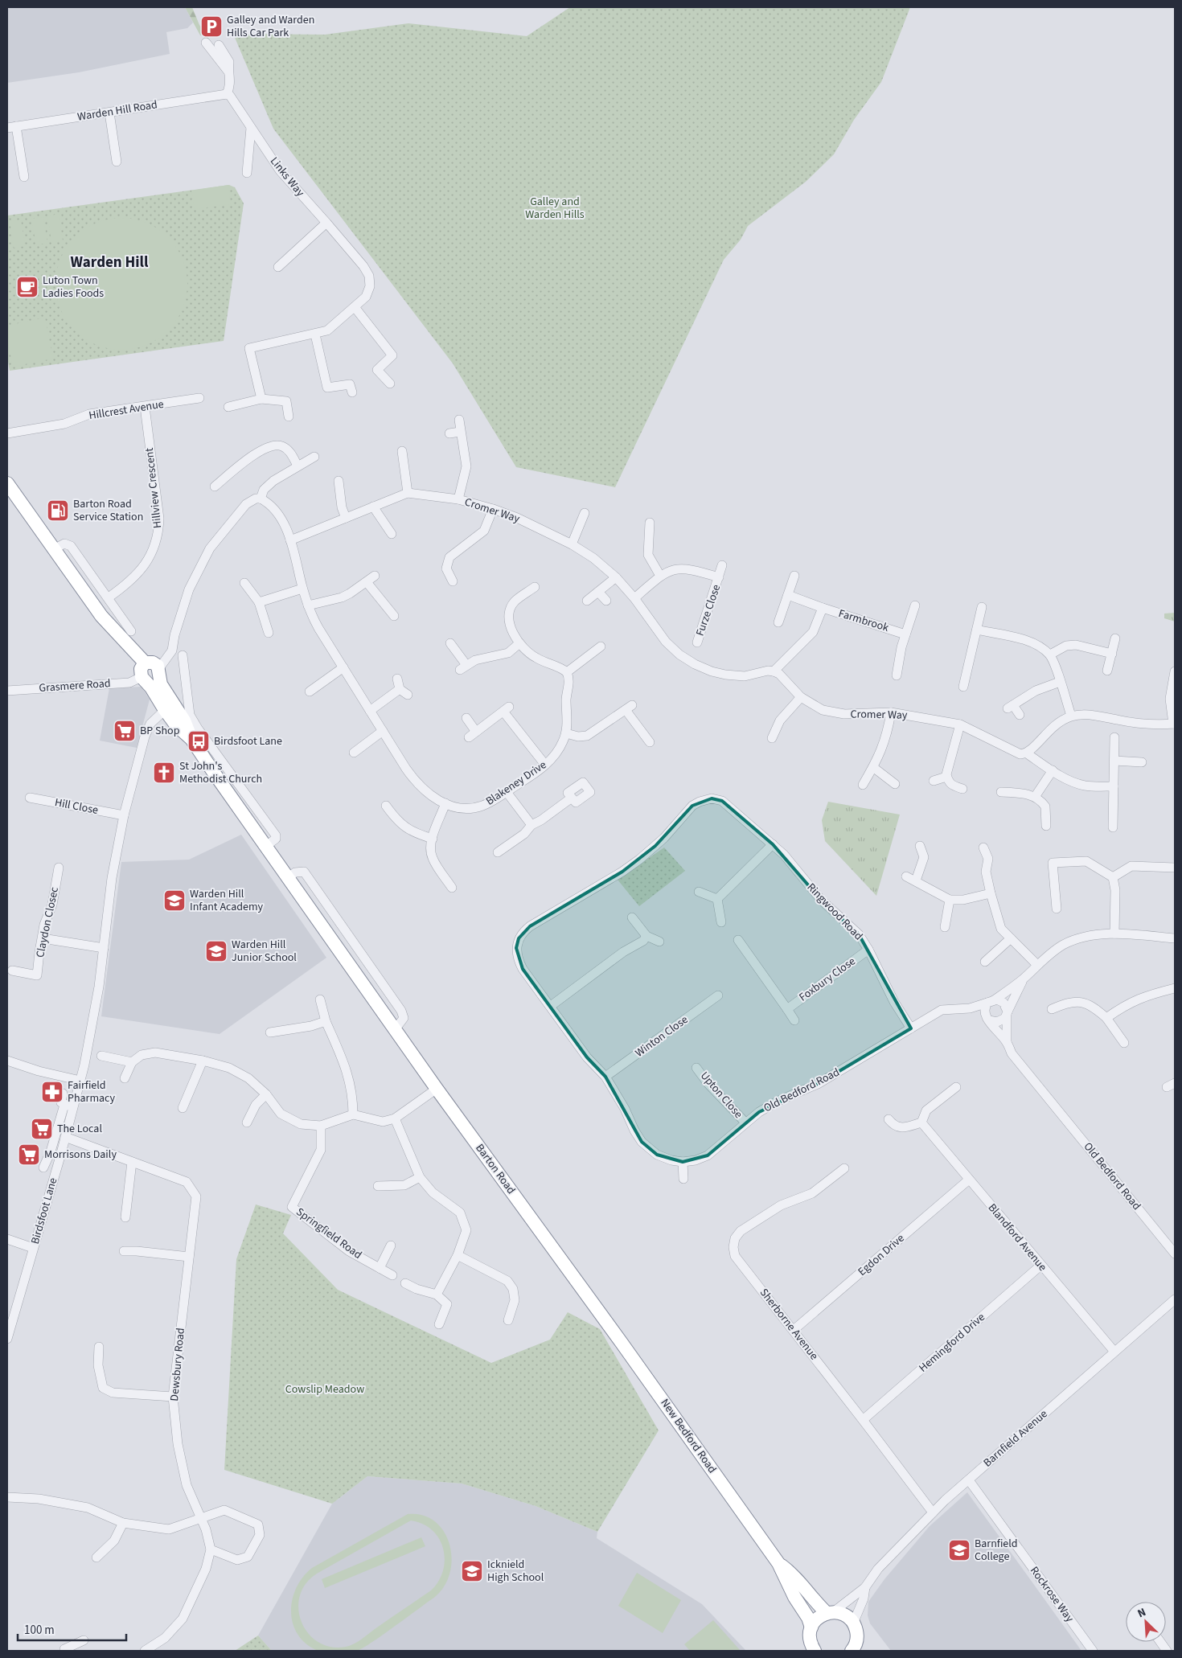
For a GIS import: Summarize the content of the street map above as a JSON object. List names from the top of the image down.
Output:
{
  "streets": {
    "highway": ["Barton Road", "New Bedford Road"],
    "street": [
      "Warden Hill Road",
      "Links Way",
      "Hillcrest Avenue",
      "Hillview Crescent",
      "Cromer Way",
      "Furze Close",
      "Farmbrook",
      "Grasmere Road",
      "Blakeney Drive",
      "Hill Close",
      "Ringwood Road",
      "Claydon Closec",
      "Foxbury Close",
      "Winton Close",
      "Old Bedford Road",
      "Upton Close",
      "Birdsfoot Lane",
      "Springfield Road",
      "Blandford Avenue",
      "Egdon Drive",
      "Sherborne Avenue",
      "Hemingford Drive",
      "Dewsbury Road",
      "Barnfield Avenue",
      "Rockrose Way"
    ]
  },
  "crossings": [
    ["Warden Hill Road", "Links Way"],
    ["Hillcrest Avenue", "Hillview Crescent"],
    ["Cromer Way", "Furze Close"],
    ["Cromer Way", "Blakeney Drive"],
    ["Grasmere Road", "Barton Road"],
    ["Hill Close", "Birdsfoot Lane"],
    ["Ringwood Road", "Foxbury Close"],
    ["Ringwood Road", "Old Bedford Road"],
    ["Winton Close", "Old Bedford Road"],
    ["Old Bedford Road", "Upton Close"],
    ["Barton Road", "Birdsfoot Lane"],
    ["Barton Road", "New Bedford Road"],
    ["Birdsfoot Lane", "Dewsbury Road"],
    ["Blandford Avenue", "Egdon Drive"],
    ["Blandford Avenue", "Hemingford Drive"],
    ["Blandford Avenue", "Barnfield Avenue"],
    ["Egdon Drive", "Sherborne Avenue"],
    ["Sherborne Avenue", "Hemingford Drive"],
    ["Sherborne Avenue", "Barnfield Avenue"],
    ["New Bedford Road", "Barnfield Avenue"],
    ["Barnfield Avenue", "Rockrose Way"]
  ],
  "districts": ["Warden Hill"],
  "parks": ["Galley and Warden Hills", "Cowslip Meadow"],
  "places": {
    "parking": ["Galley and Warden Hills Car Park"],
    "cafe": ["Luton Town Ladies Foods"],
    "fuel station": ["Barton Road Service Station"],
    "supermarket": ["BP Shop", "The Local", "Morrisons Daily"],
    "bus stop": ["Birdsfoot Lane"],
    "church": ["St John's Methodist Church"],
    "school or university": [
      "Warden Hill Infant Academy",
      "Warden Hill Junior School",
      "Barnfield College",
      "Icknield High School"
    ],
    "pharmacy": ["Fairfield Pharmacy"]
  },
  "scale_bar": "100 m",
  "north": "top left"
}
